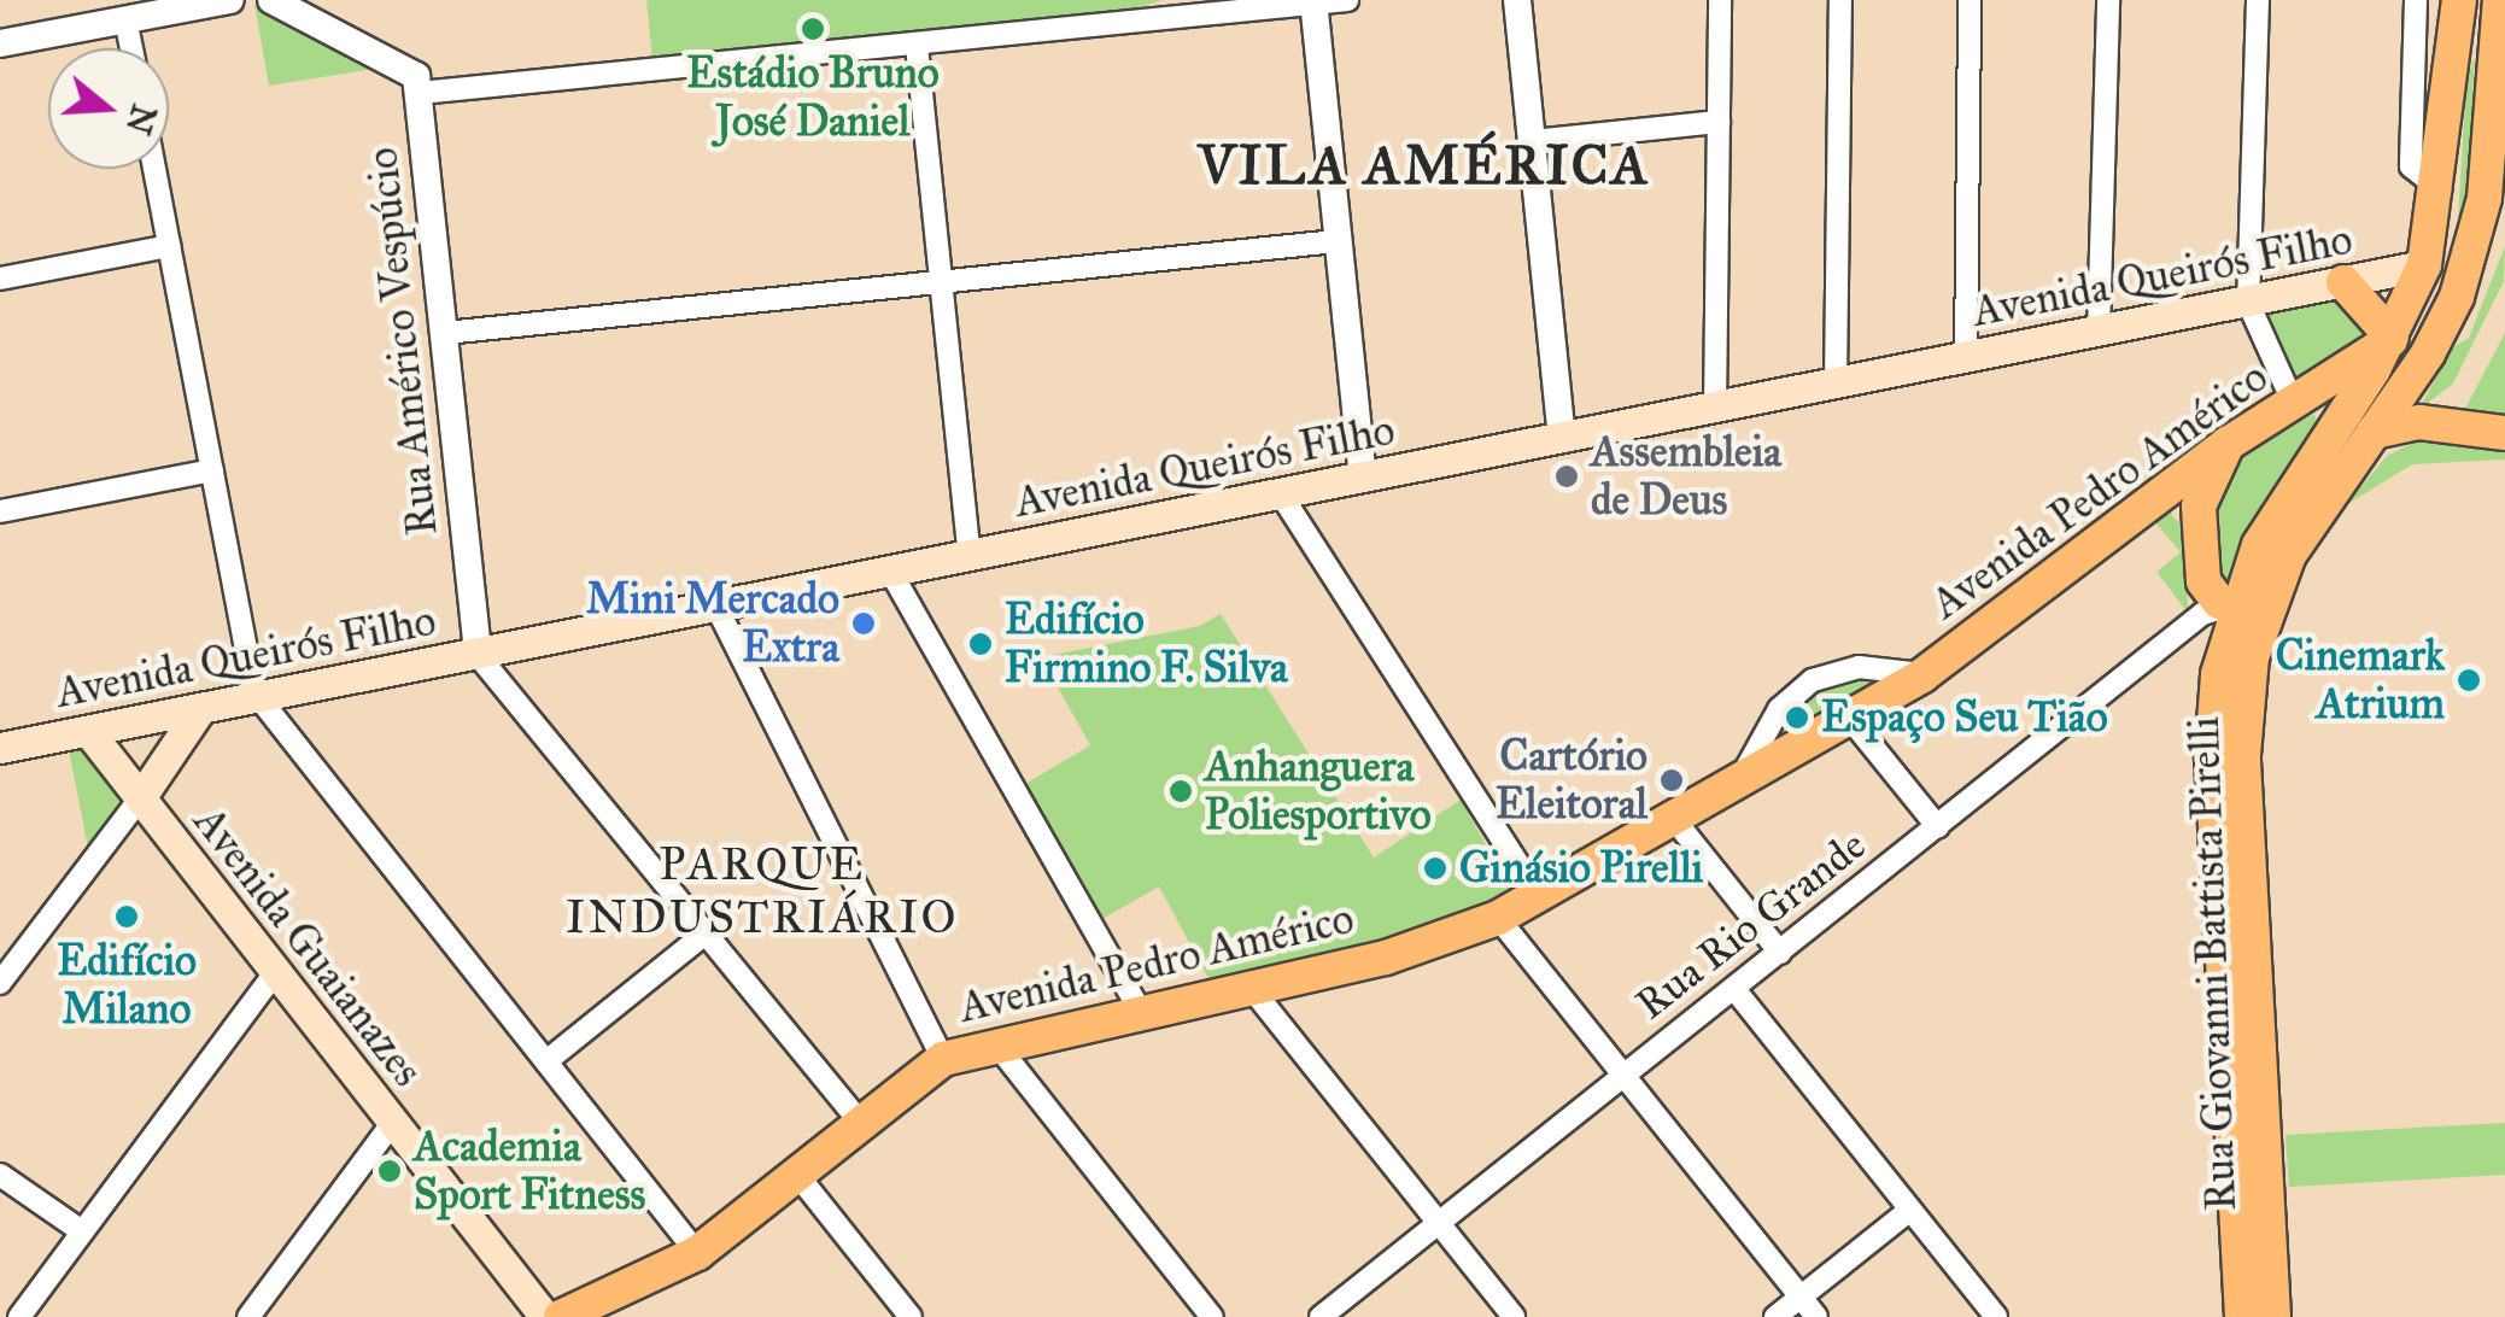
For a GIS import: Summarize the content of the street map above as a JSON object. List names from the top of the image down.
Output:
{
  "streets": {
    "main road": [
      "Avenida Queirós Filho",
      "Avenida Pedro Américo",
      "Avenida Guaianazes",
      "Rua Giovanni Battista Pirelli"
    ],
    "street": ["Rua Américo Vespúcio", "Rua Rio Grande"]
  },
  "crossings": [
    ["Avenida Queirós Filho", "Rua Américo Vespúcio"],
    ["Avenida Queirós Filho", "Avenida Guaianazes"],
    ["Avenida Queirós Filho", "Rua Giovanni Battista Pirelli"],
    ["Avenida Pedro Américo", "Rua Giovanni Battista Pirelli"],
    ["Rua Rio Grande", "Rua Giovanni Battista Pirelli"]
  ],
  "districts": ["VILA AMÉRICA", "PARQUE INDUSTRIÁRIO"],
  "places": [
    "Estádio Bruno José Daniel",
    "Assembleia de Deus",
    "Mini Mercado Extra",
    "Edifício Firmino F. Silva",
    "Cinemark Atrium",
    "Espaço Seu Tião",
    "Cartório Eleitoral",
    "Anhanguera Poliesportivo",
    "Ginásio Pirelli",
    "Edifício Milano",
    "Academia Sport Fitness"
  ],
  "north": "right"
}
